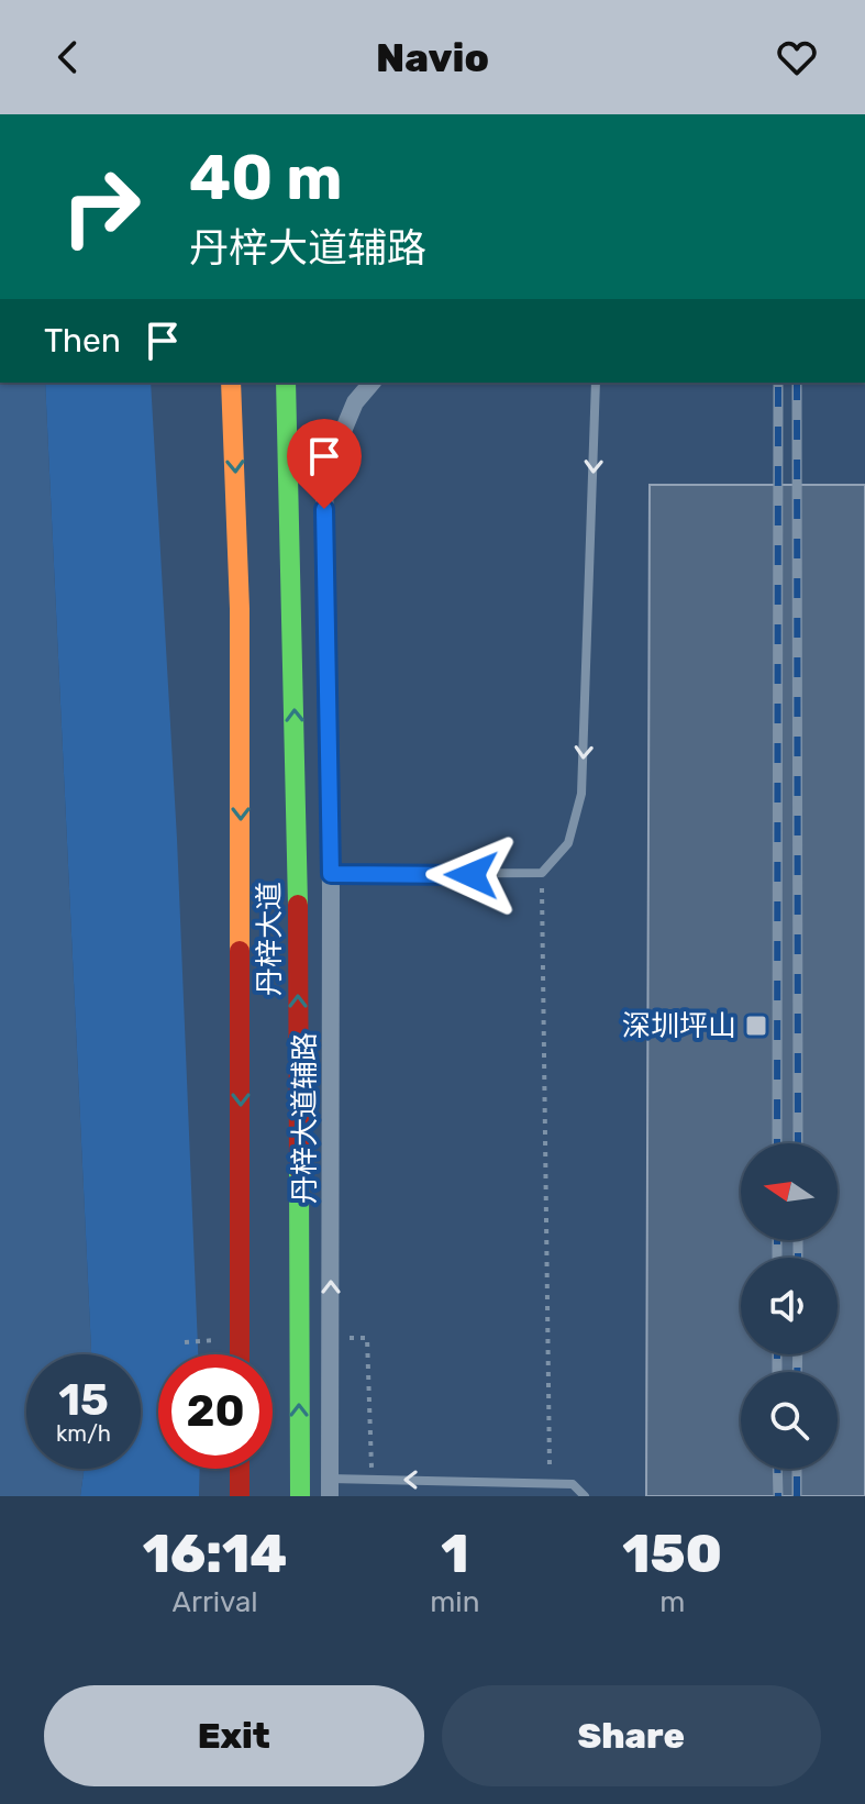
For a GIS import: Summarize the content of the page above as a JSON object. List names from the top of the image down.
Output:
{
  "streets": {
    "main road": ["丹梓大道"],
    "street": ["丹梓大道辅路"]
  },
  "one_way": ["丹梓大道辅路"],
  "places": {
    "transit": ["深圳坪山"]
  },
  "north": "left",
  "page": {
    "header": "Navio",
    "turn": ["40 m", "丹梓大道辅路"],
    "then": "Then",
    "speed": "15 km/h",
    "limit": "20",
    "eta": [
      "16:14",
      "Arrival",
      "1",
      "min",
      "150",
      "m"
    ],
    "buttons": ["Exit", "Share"]
  }
}
